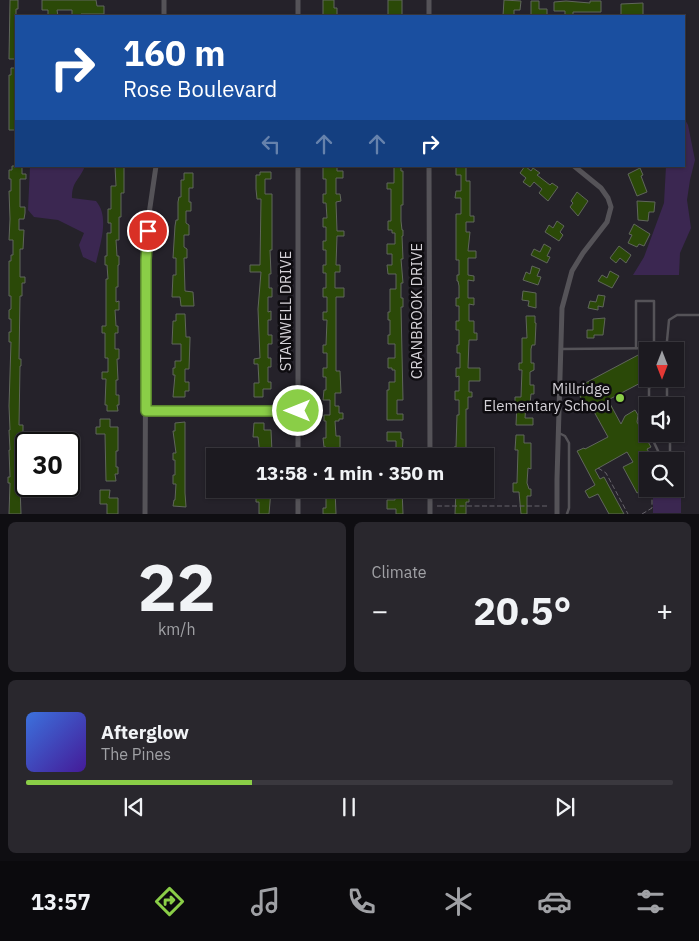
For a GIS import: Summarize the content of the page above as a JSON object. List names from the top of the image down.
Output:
{
  "streets": {
    "street": ["STANWELL DRIVE", "CRANBROOK DRIVE"]
  },
  "places": ["Millridge Elementary School"],
  "north": "bottom",
  "page": {
    "turn": ["160 m", "Rose Boulevard"],
    "limit": "30",
    "trip": "13:58 · 1 min · 350 m",
    "tile": [
      ["22", "km/h"],
      "Climate"
    ],
    "heat": ["−", "20.5°", "+"],
    "song": ["Afterglow", "The Pines"],
    "tabs": "13:57"
  }
}
